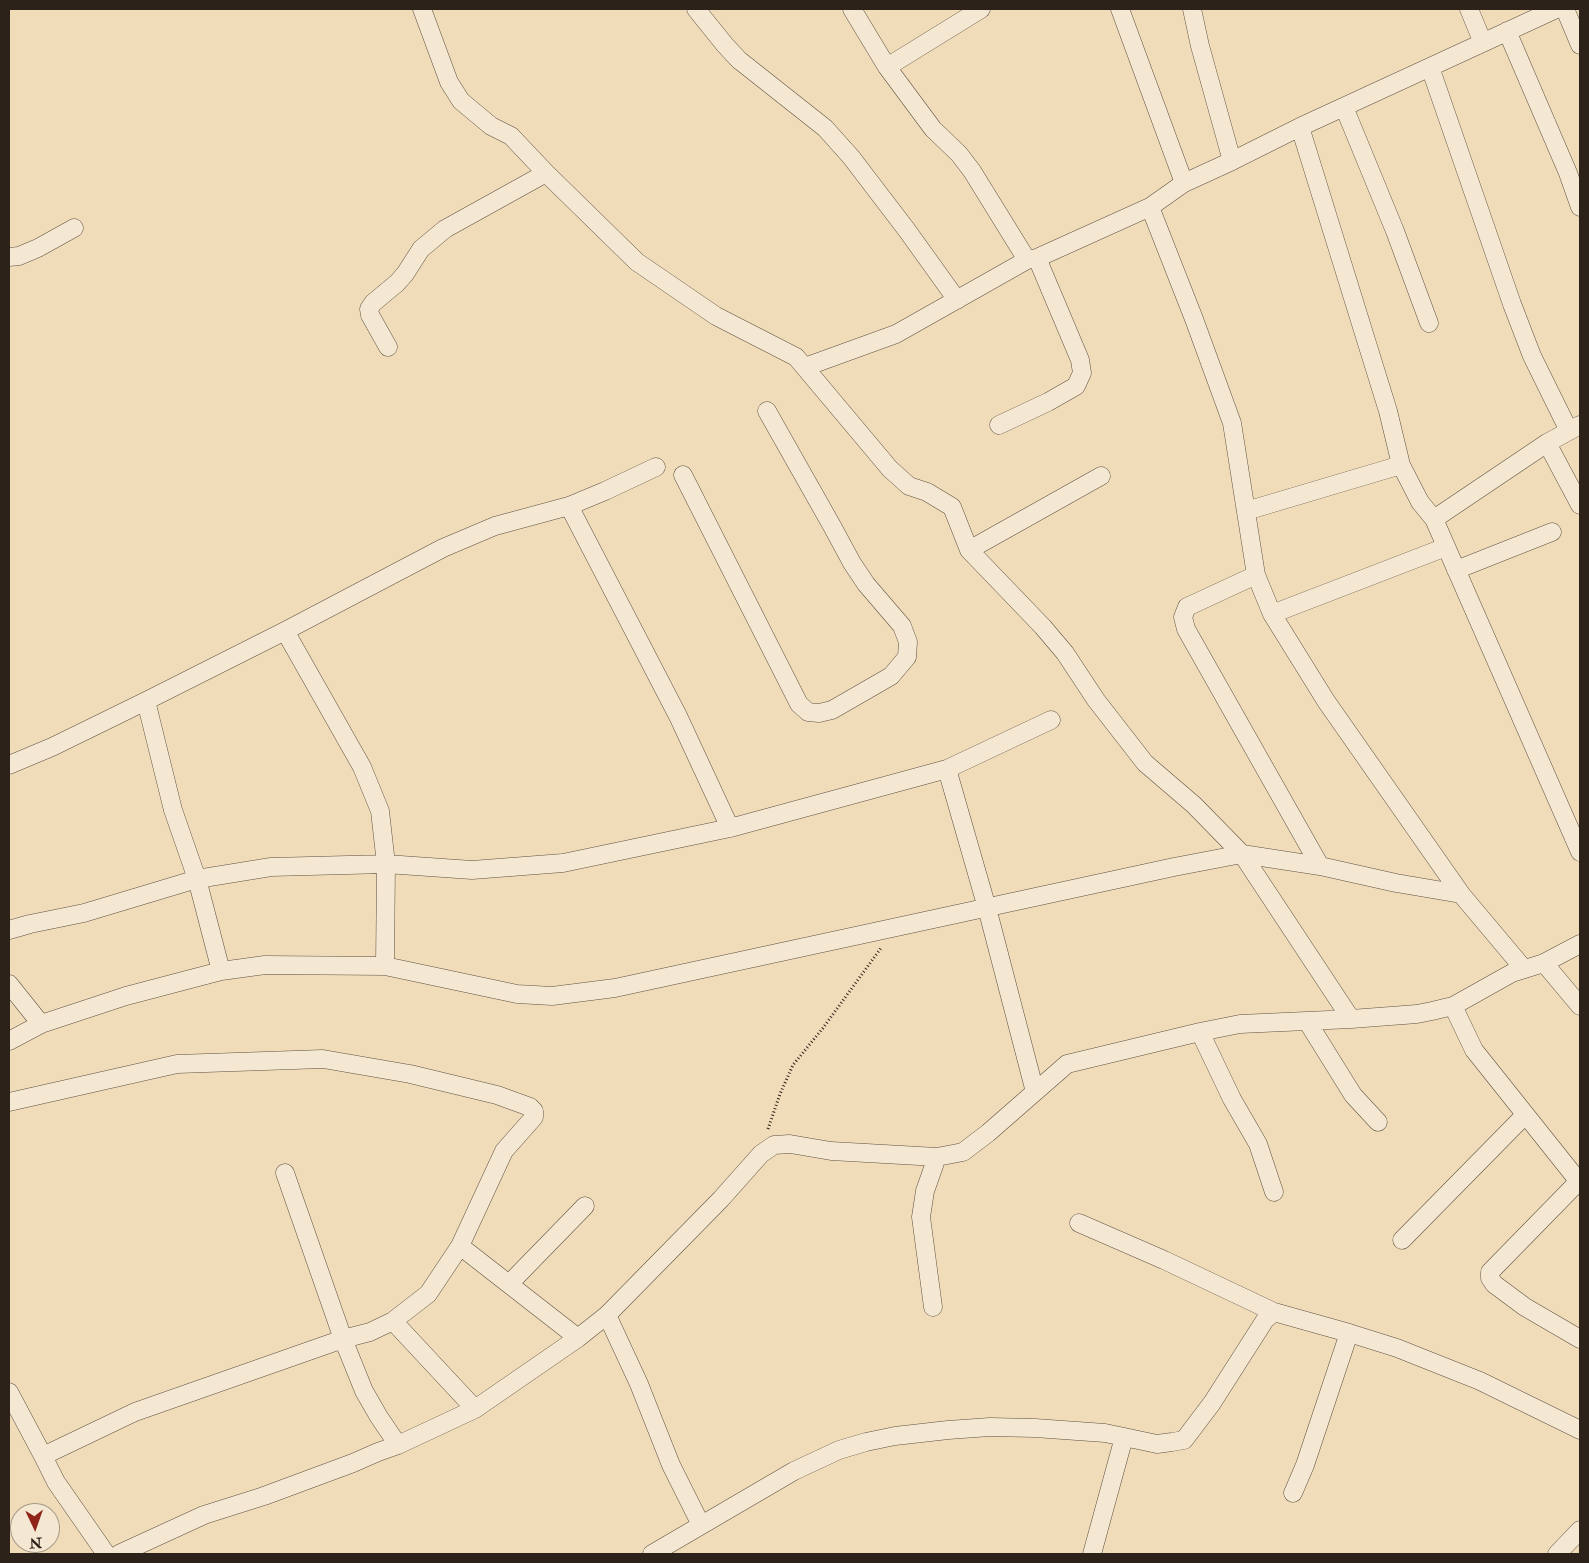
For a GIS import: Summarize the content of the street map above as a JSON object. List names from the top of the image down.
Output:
{
  "north": "bottom"
}
